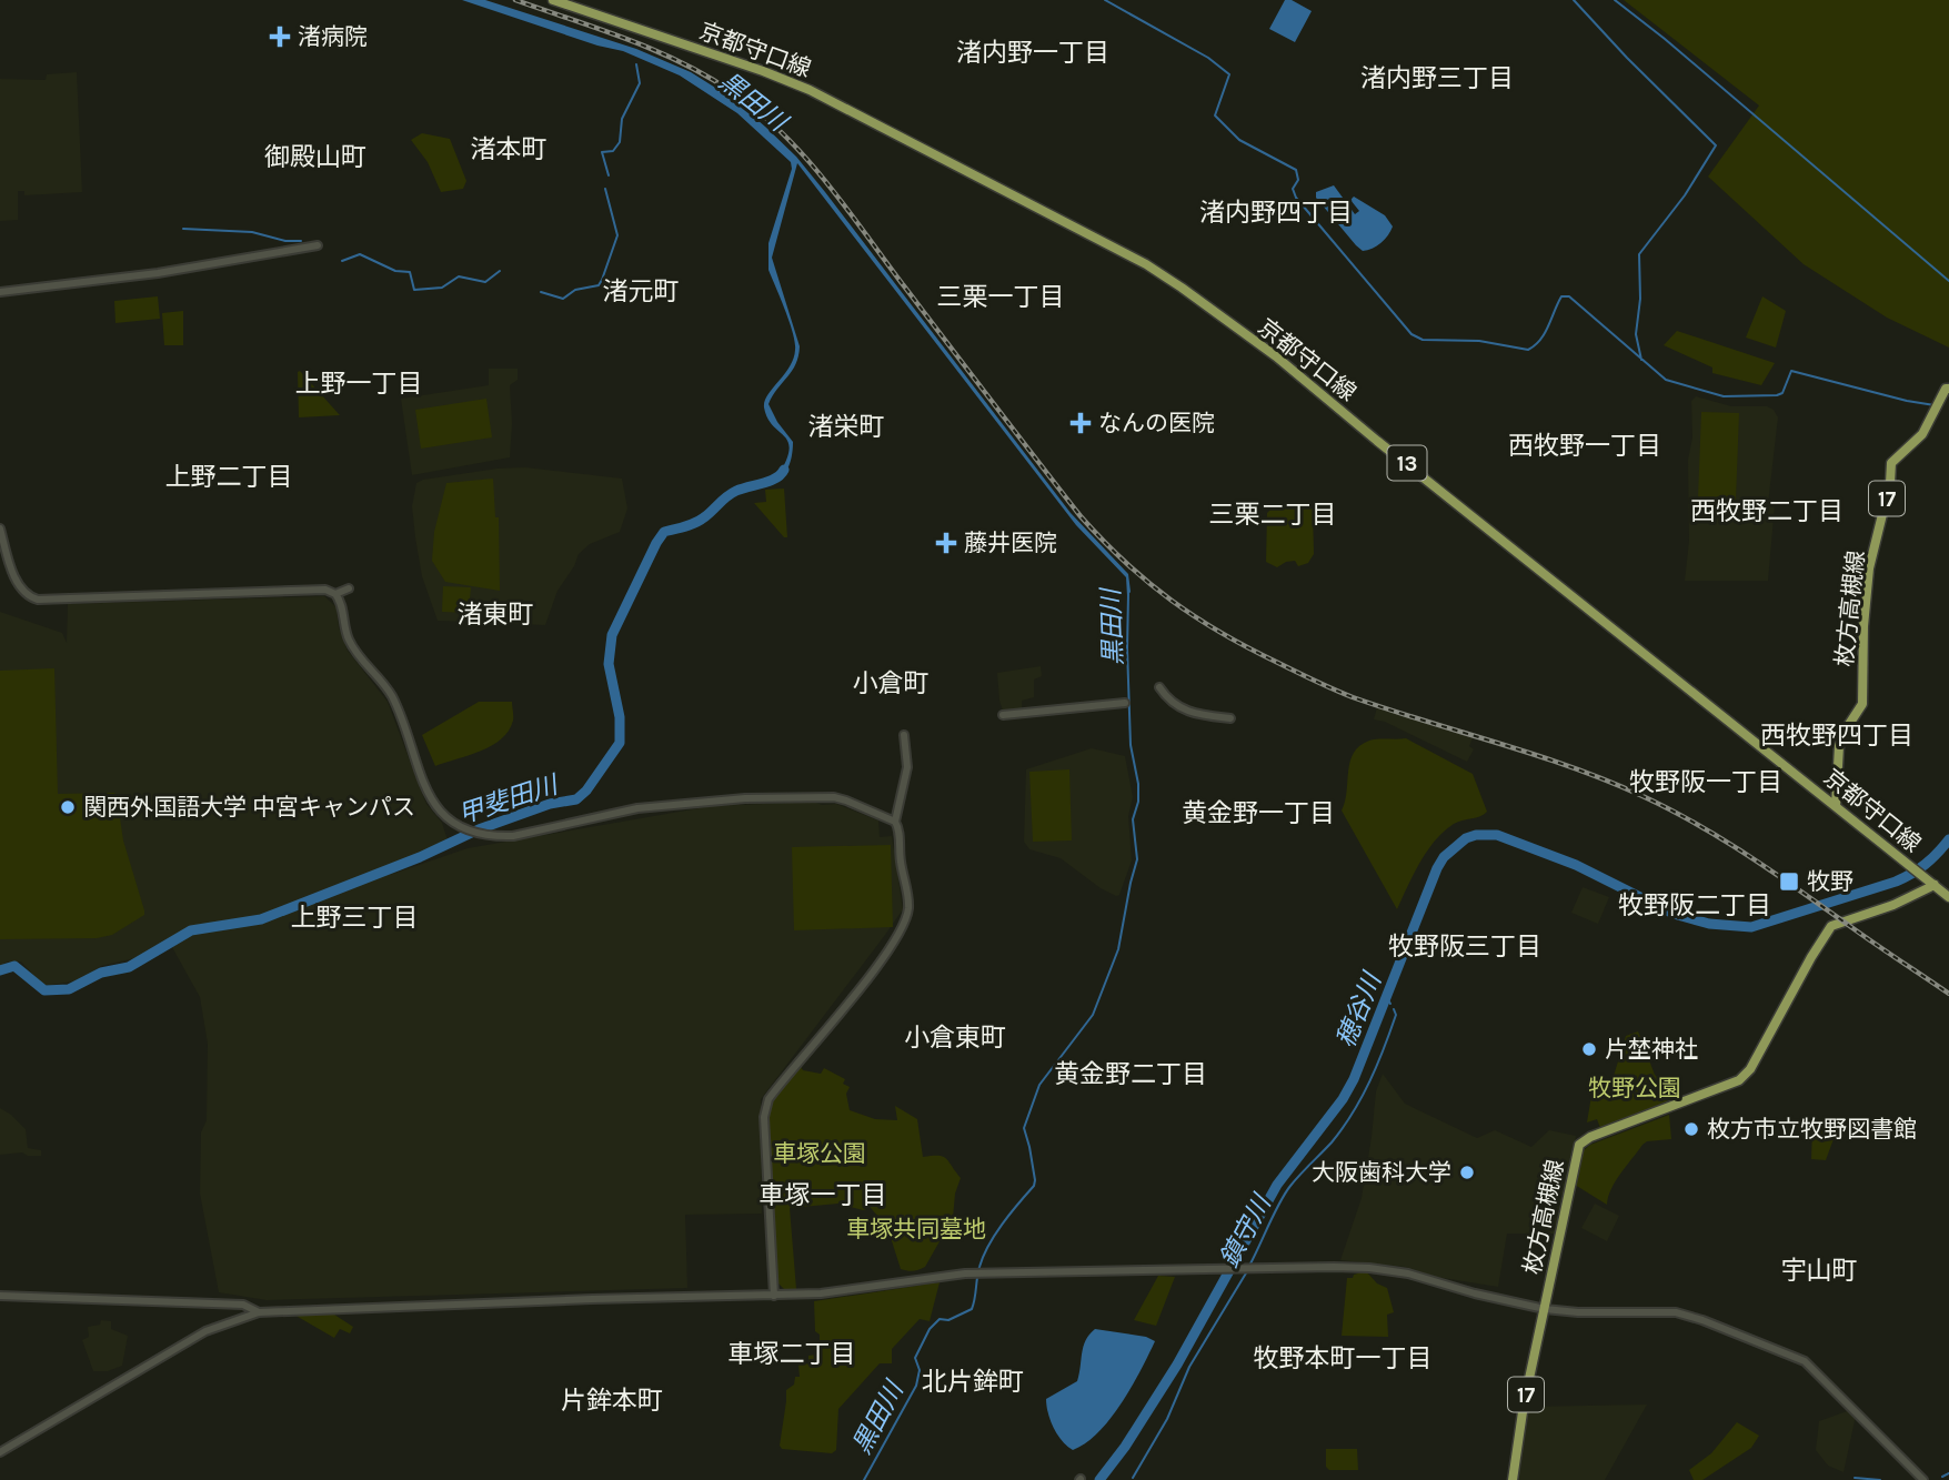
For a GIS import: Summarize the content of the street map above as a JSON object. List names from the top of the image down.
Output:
{
  "streets": {
    "main road": [
      "京都守口線",
      "13",
      "17",
      "枚方高槻線"
    ]
  },
  "crossings": [
    ["京都守口線", "枚方高槻線"]
  ],
  "districts": [
    "渚内野一丁目",
    "渚内野三丁目",
    "渚本町",
    "御殿山町",
    "渚内野四丁目",
    "渚元町",
    "三栗一丁目",
    "上野一丁目",
    "渚栄町",
    "西牧野一丁目",
    "上野二丁目",
    "西牧野二丁目",
    "三栗二丁目",
    "渚東町",
    "小倉町",
    "西牧野四丁目",
    "牧野阪一丁目",
    "黄金野一丁目",
    "牧野阪二丁目",
    "上野三丁目",
    "牧野阪三丁目",
    "小倉東町",
    "黄金野二丁目",
    "車塚一丁目",
    "宇山町",
    "車塚二丁目",
    "牧野本町一丁目",
    "北片鉾町",
    "片鉾本町"
  ],
  "water": [
    "黒田川",
    "甲斐田川",
    "穂谷川",
    "鎮守川"
  ],
  "parks": ["牧野公園", "車塚公園", "車塚共同墓地"],
  "places": {
    "health": ["渚病院", "なんの医院", "藤井医院"],
    "other": [
      "関西外国語大学 中宮キャンパス",
      "片埜神社",
      "枚方市立牧野図書館",
      "大阪歯科大学"
    ],
    "transit": ["牧野"]
  }
}
